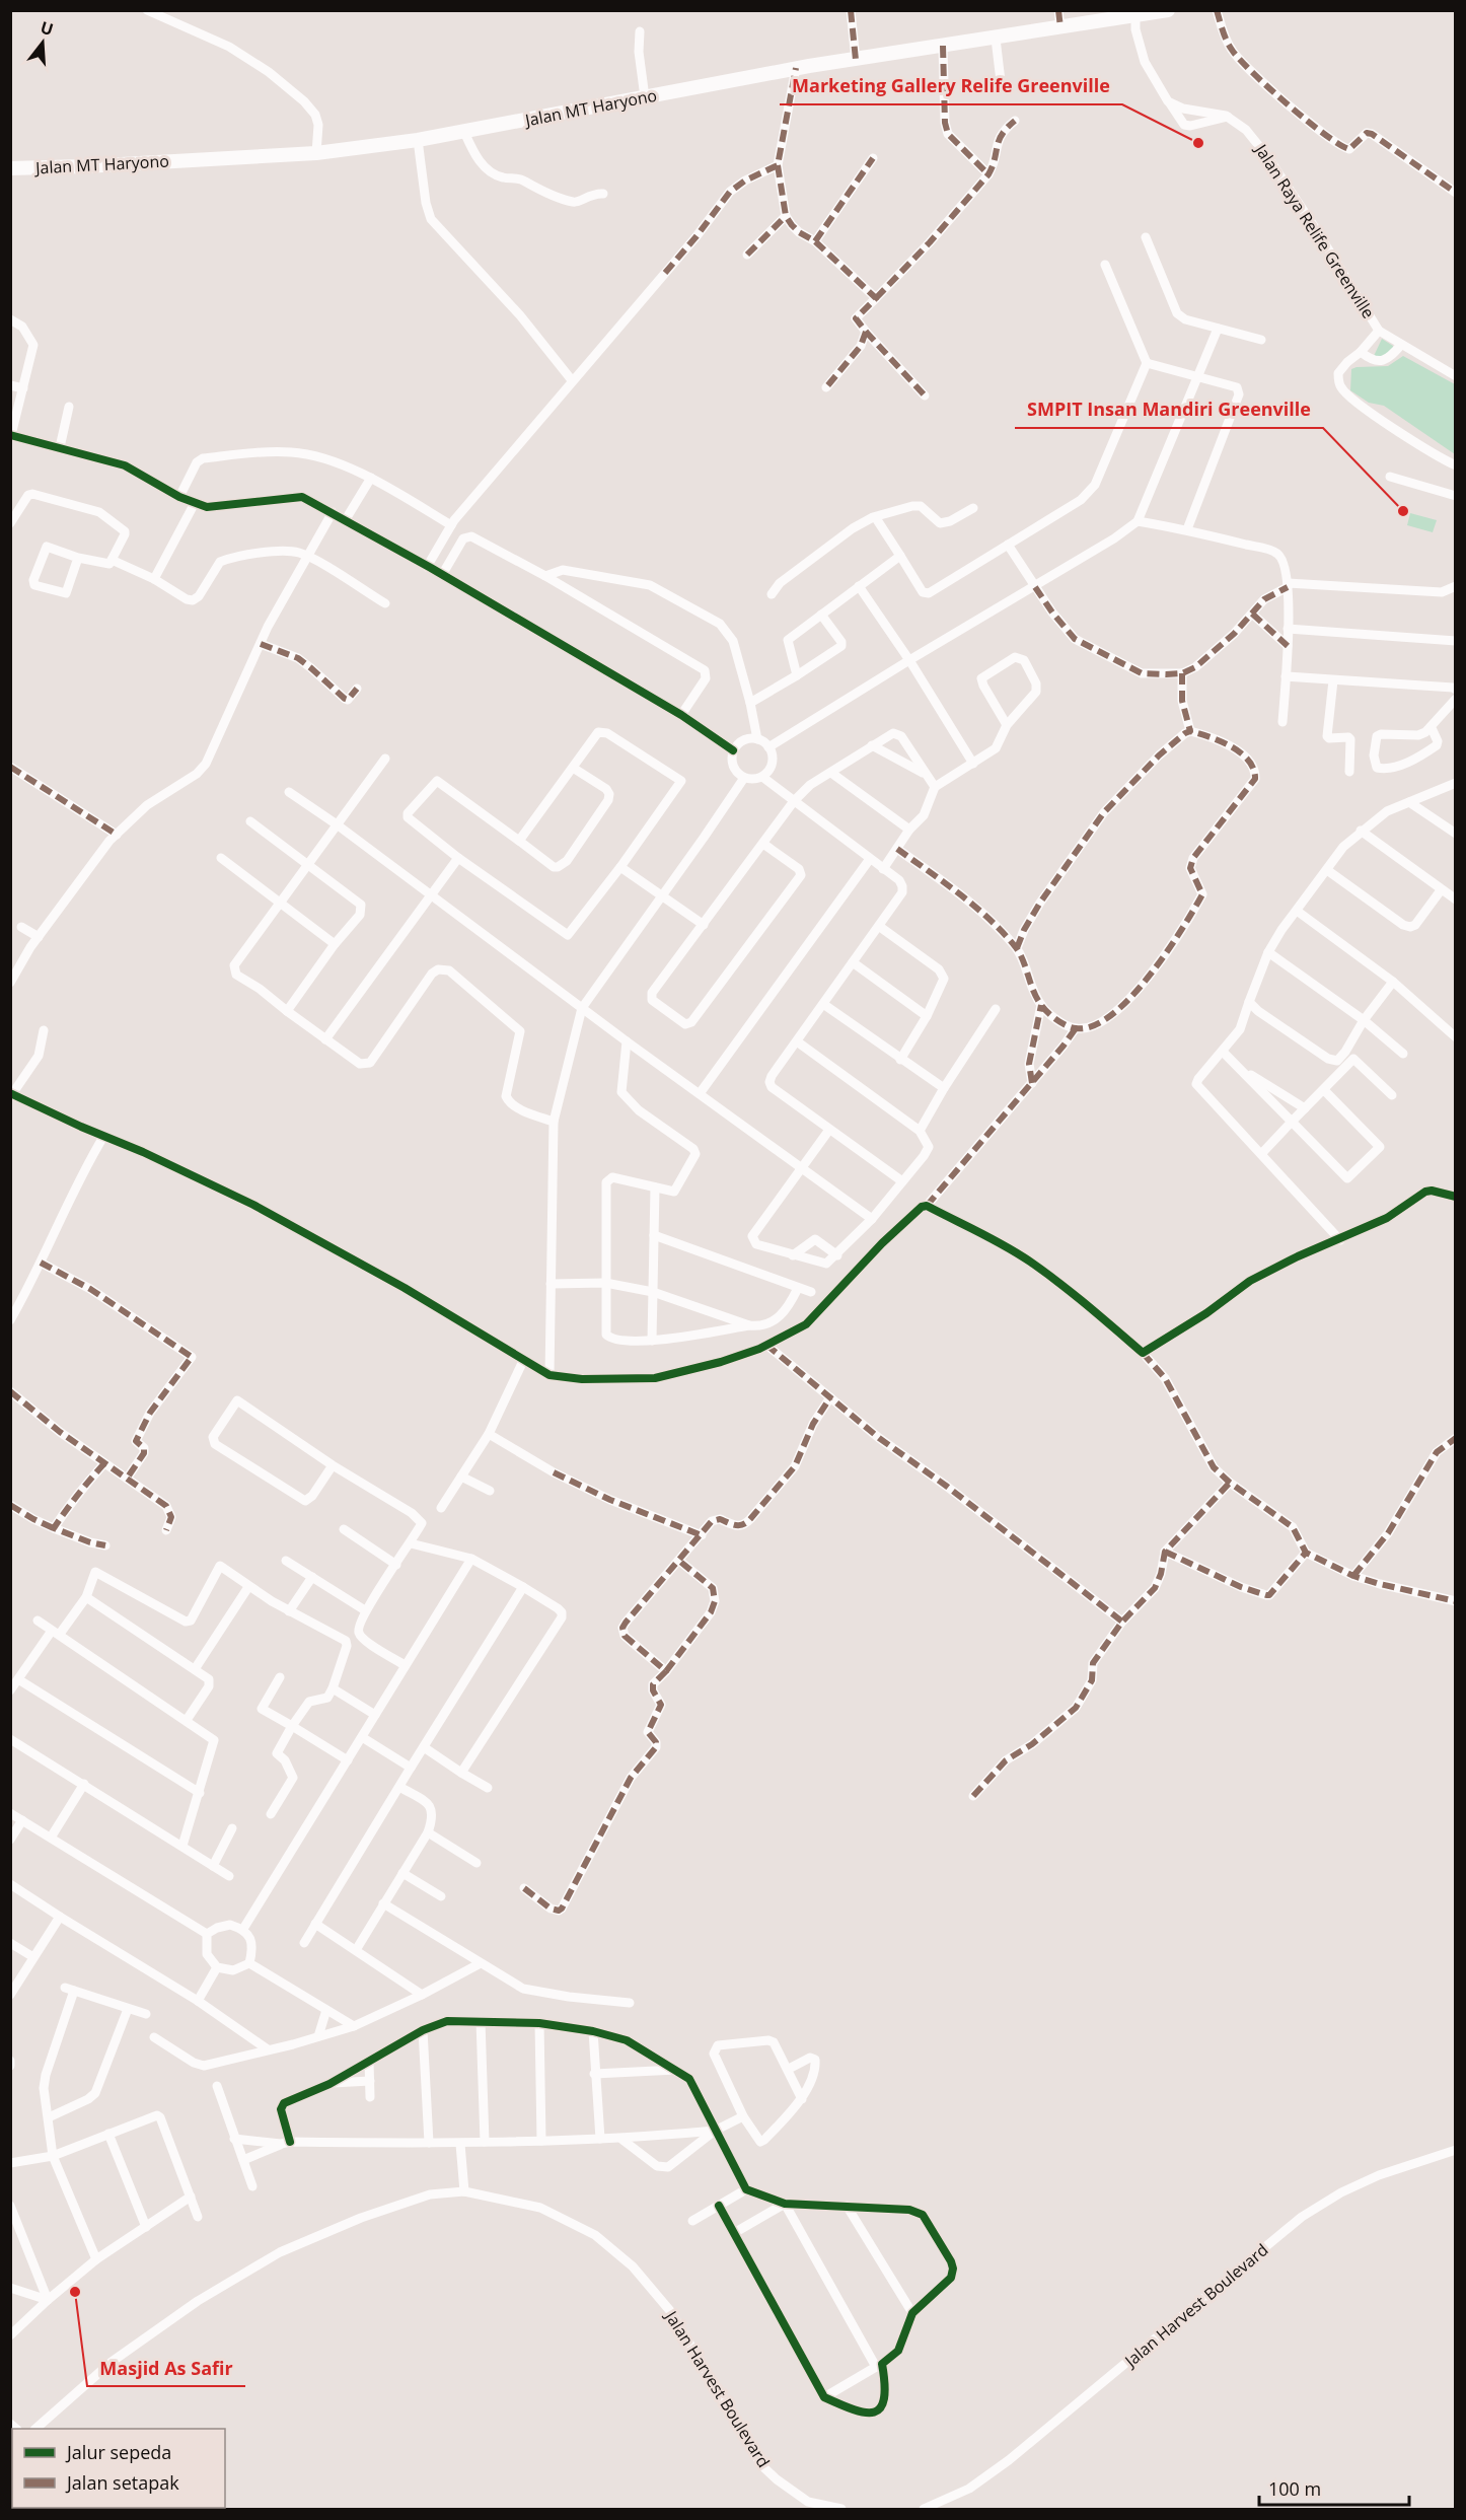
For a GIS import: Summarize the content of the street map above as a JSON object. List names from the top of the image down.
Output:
{
  "streets": {
    "main road": ["Jalan MT Haryono"],
    "street": ["Jalan Raya Relife Greenville", "Jalan Harvest Boulevard"]
  },
  "places": ["Marketing Gallery Relife Greenville", "SMPIT Insan Mandiri Greenville", "Masjid As Safir"],
  "legend": ["Jalur sepeda", "Jalan setapak"],
  "scale_bar": "100 m",
  "north": "top"
}
